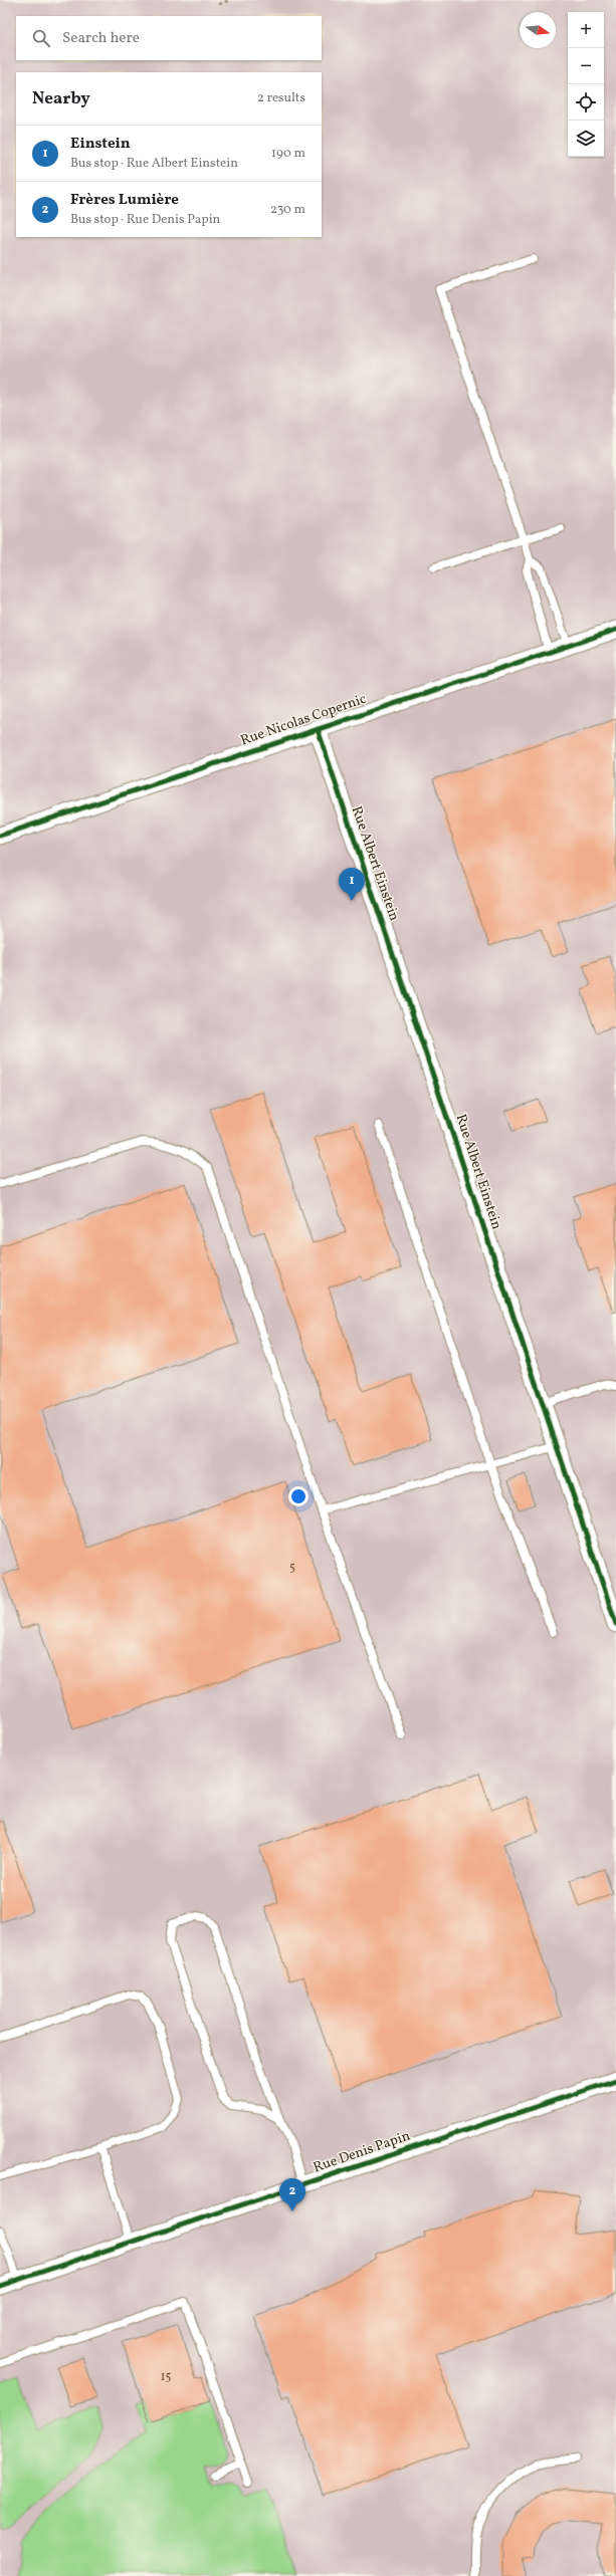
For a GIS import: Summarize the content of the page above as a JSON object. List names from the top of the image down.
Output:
{
  "streets": {
    "street": ["Rue Nicolas Copernic", "Rue Albert Einstein", "Rue Denis Papin"]
  },
  "crossings": [
    ["Rue Nicolas Copernic", "Rue Albert Einstein"]
  ],
  "house_numbers": ["5", "15"],
  "north": "right",
  "page": {
    "map_buttons": ["+", "−"],
    "search": "Search here",
    "heading": ["Nearby", "2 results"],
    "list": [
      {
        "mark": "1",
        "name": "Einstein",
        "note": "Bus stop · Rue Albert Einstein",
        "value": "190 m"
      },
      {
        "mark": "2",
        "name": "Frères Lumière",
        "note": "Bus stop · Rue Denis Papin",
        "value": "230 m"
      }
    ],
    "pins": ["1", "2"]
  }
}
